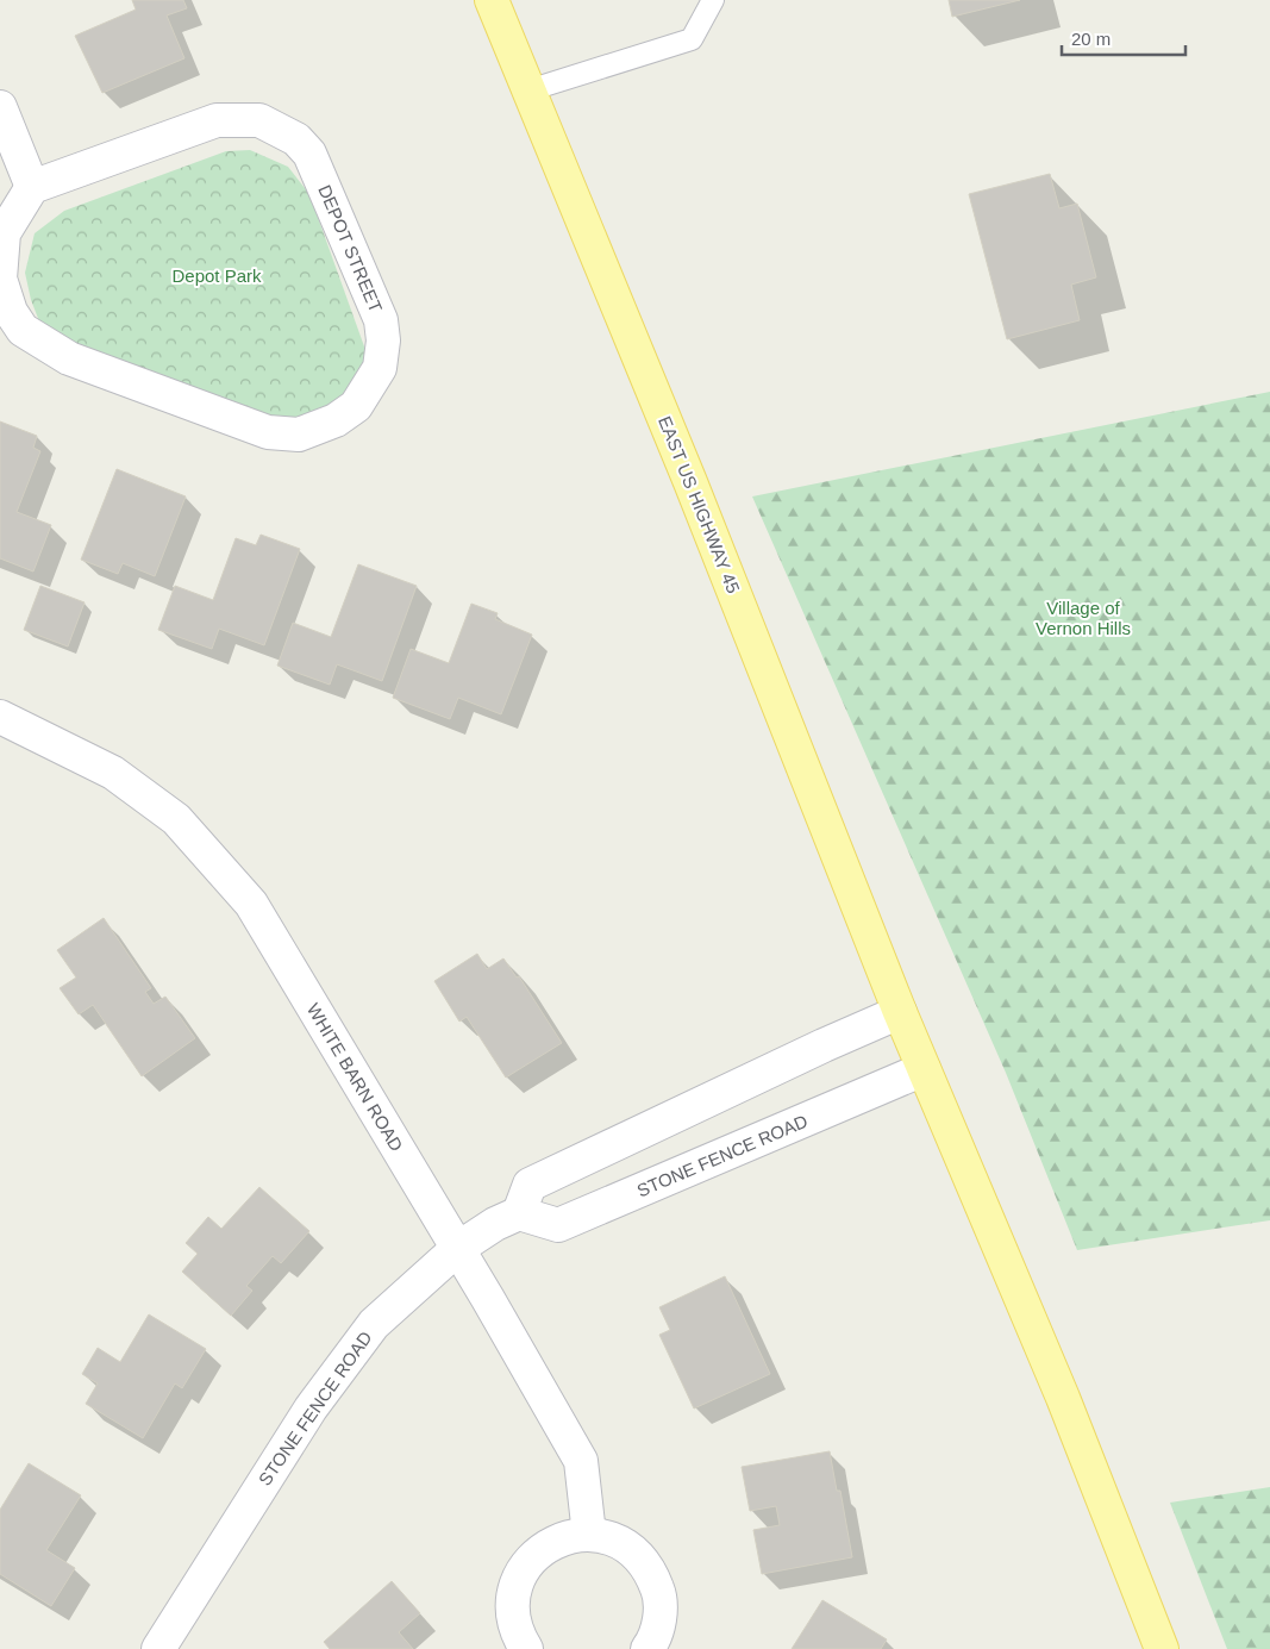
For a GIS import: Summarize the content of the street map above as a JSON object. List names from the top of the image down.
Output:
{
  "streets": {
    "main road": ["EAST US HIGHWAY 45"],
    "street": ["DEPOT STREET", "WHITE BARN ROAD", "STONE FENCE ROAD"]
  },
  "crossings": [
    ["EAST US HIGHWAY 45", "STONE FENCE ROAD"],
    ["WHITE BARN ROAD", "STONE FENCE ROAD"]
  ],
  "parks": ["Depot Park", "Village of Vernon Hills"],
  "scale_bar": "20 m"
}
